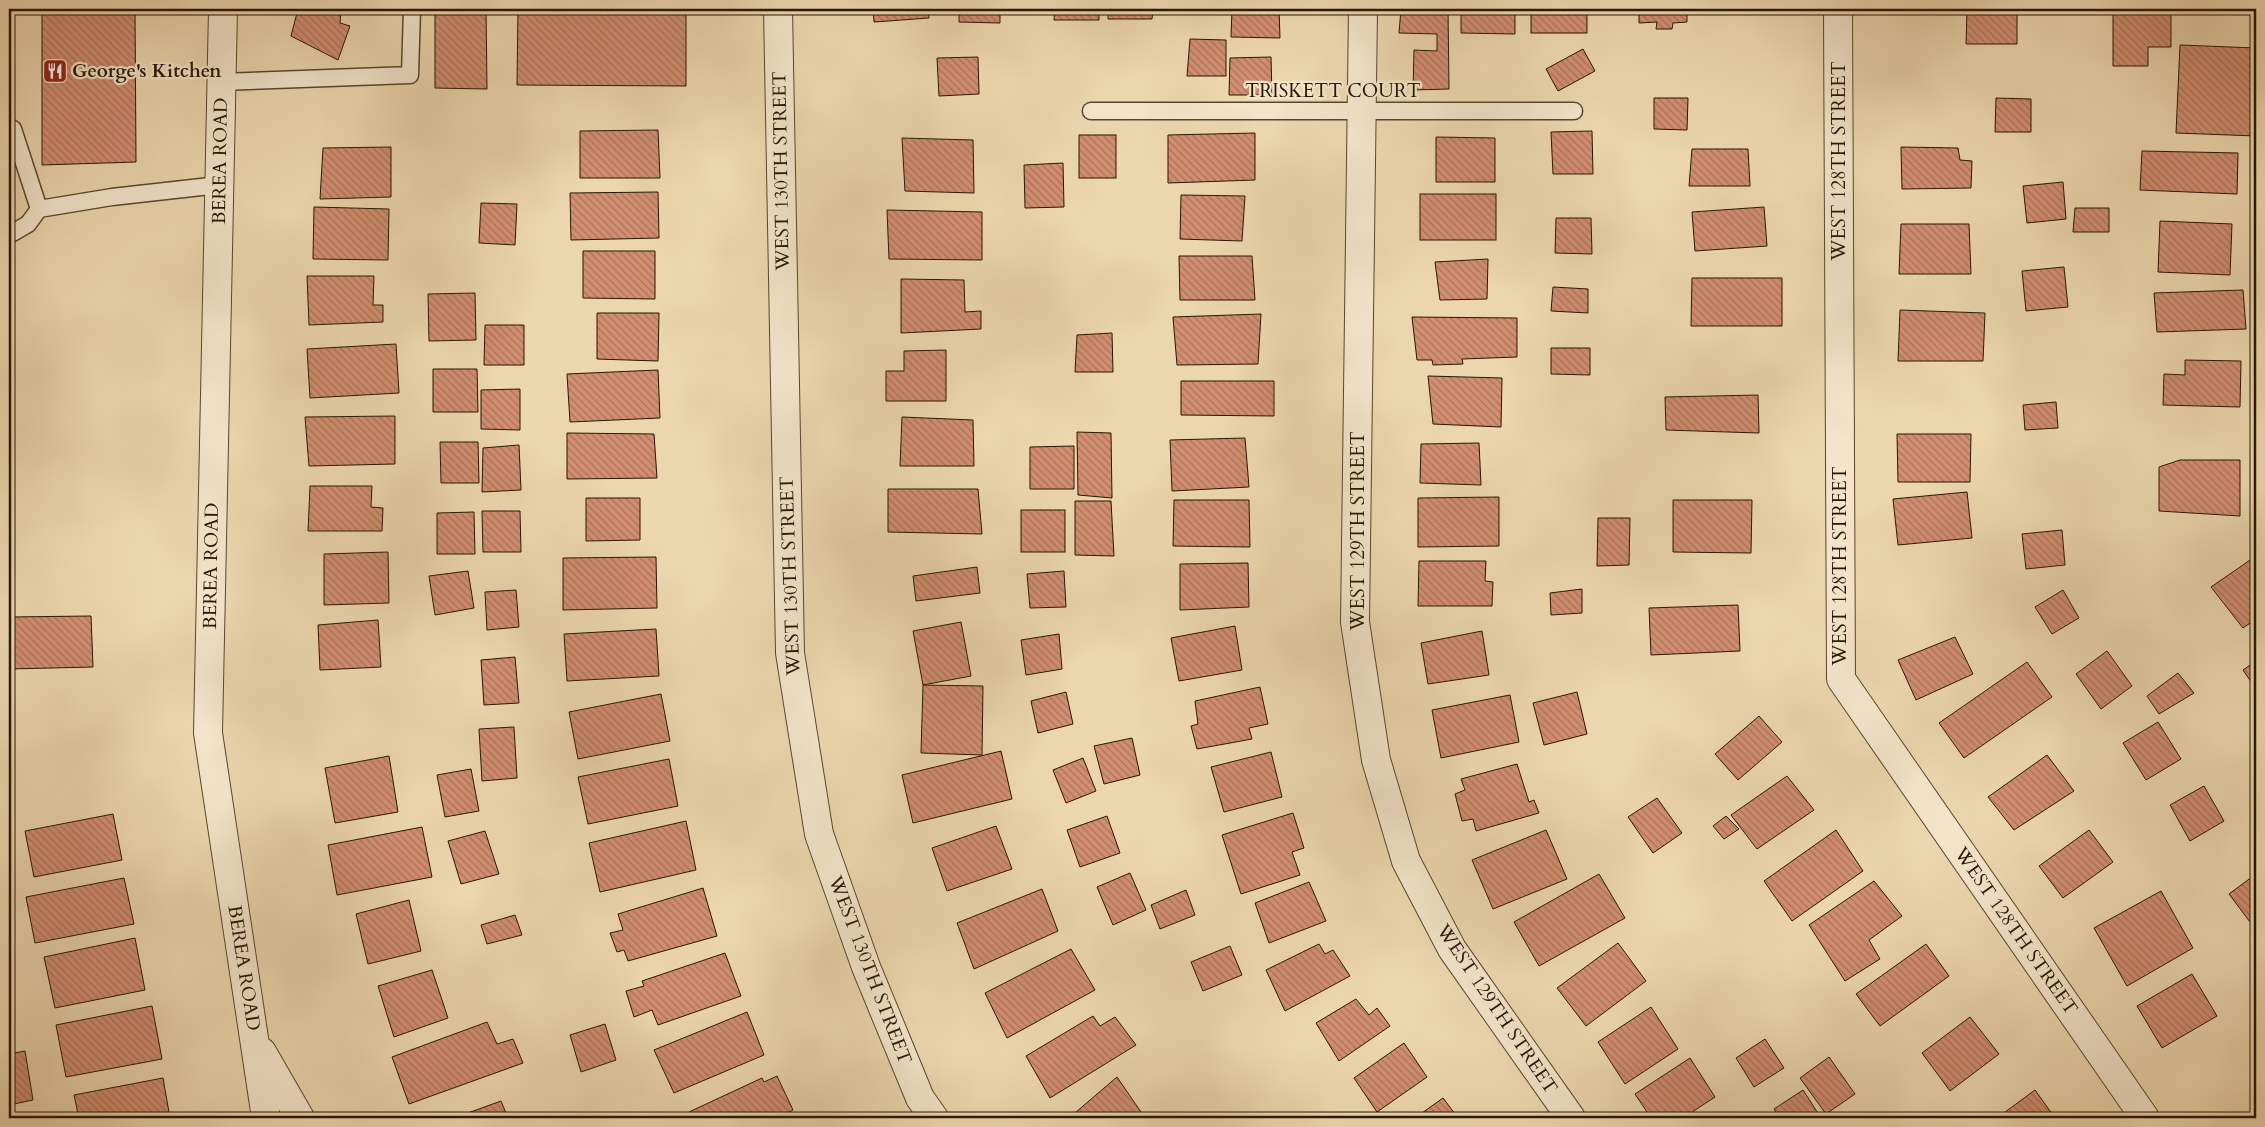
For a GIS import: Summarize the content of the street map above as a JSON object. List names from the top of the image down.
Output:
{
  "streets": {
    "street": [
      "BEREA ROAD",
      "WEST 128TH STREET",
      "WEST 130TH STREET",
      "WEST 129TH STREET"
    ],
    "lane": ["TRISKETT COURT"]
  },
  "crossings": [
    ["TRISKETT COURT", "WEST 129TH STREET"]
  ],
  "places": {
    "restaurant": ["George's Kitchen"]
  }
}
